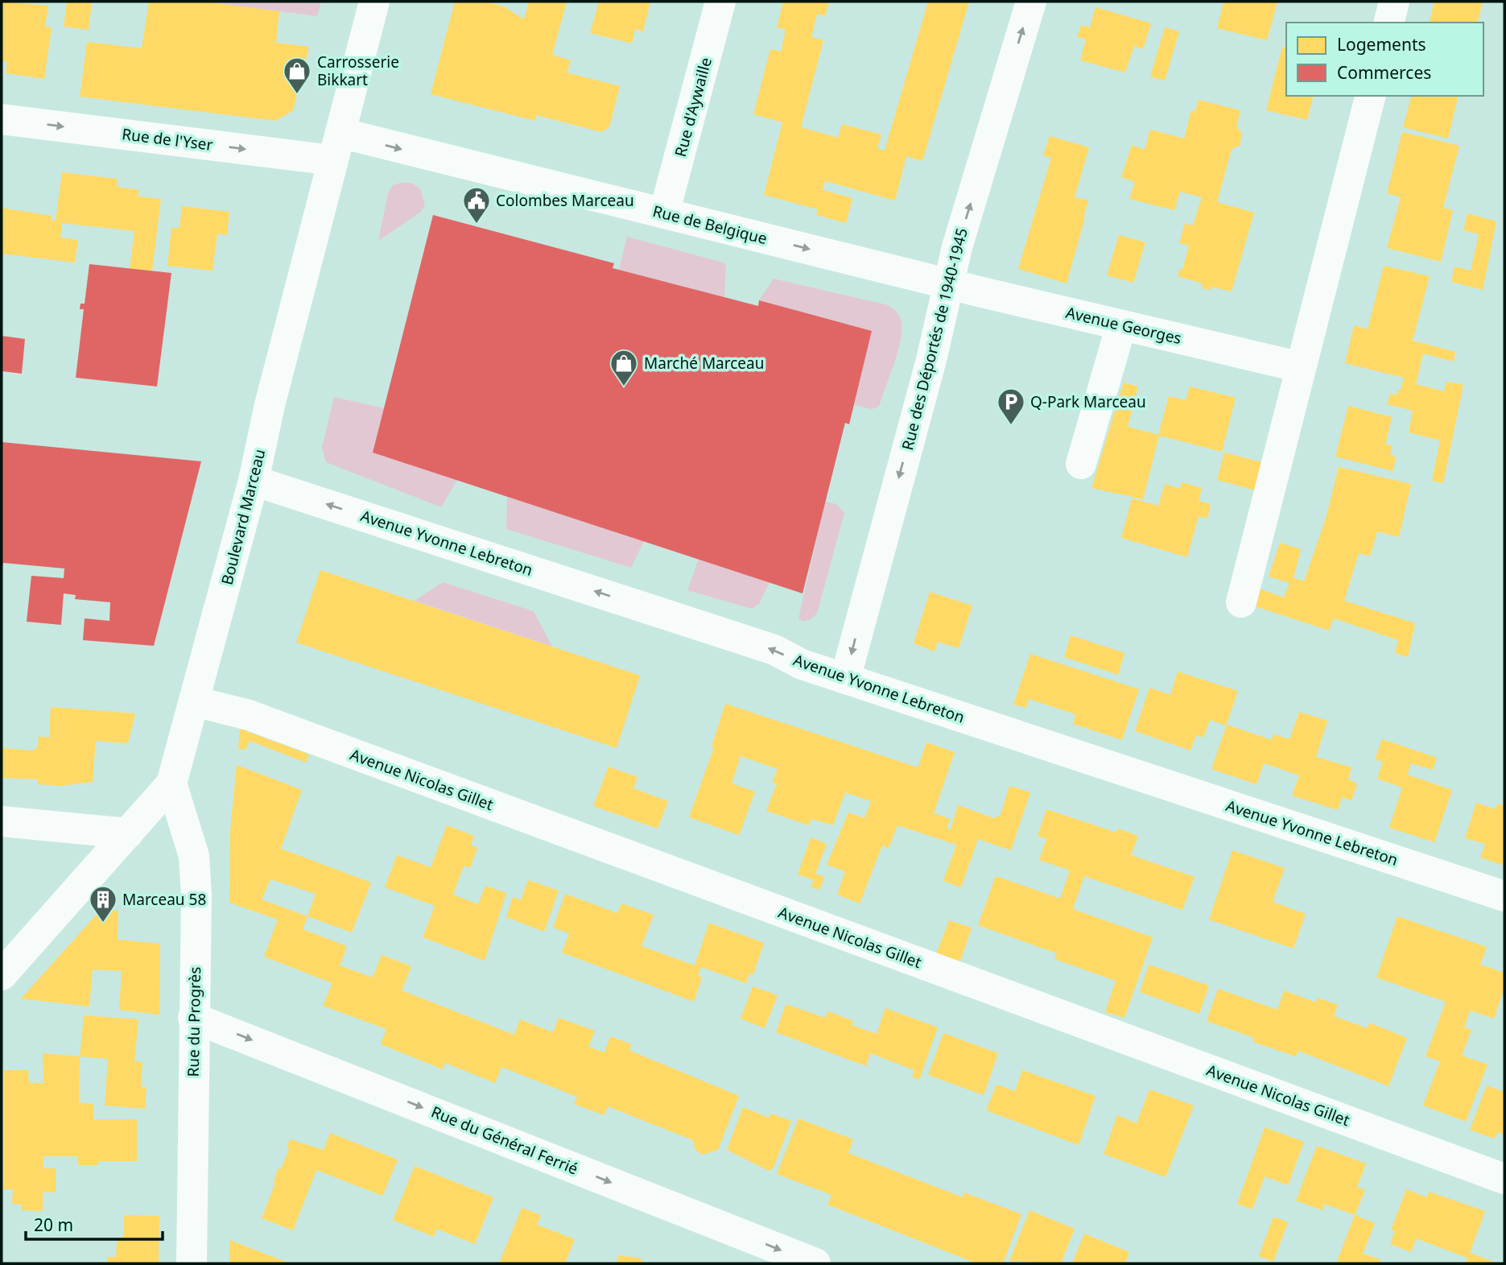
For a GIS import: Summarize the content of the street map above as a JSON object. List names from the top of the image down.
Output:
{
  "streets": {
    "street": [
      "Rue d'Aywaille",
      "Rue de l'Yser",
      "Rue de Belgique",
      "Avenue Georges",
      "Rue des Déportés de 1940-1945",
      "Boulevard Marceau",
      "Avenue Yvonne Lebreton",
      "Avenue Nicolas Gillet",
      "Rue du Progrès",
      "Rue du Général Ferrié"
    ]
  },
  "crossings": [
    ["Rue d'Aywaille", "Rue de Belgique"],
    ["Rue de l'Yser", "Rue de Belgique"],
    ["Rue de l'Yser", "Boulevard Marceau"],
    ["Rue de Belgique", "Avenue Georges"],
    ["Rue de Belgique", "Rue des Déportés de 1940-1945"],
    ["Rue de Belgique", "Boulevard Marceau"],
    ["Avenue Georges", "Rue des Déportés de 1940-1945"],
    ["Rue des Déportés de 1940-1945", "Avenue Yvonne Lebreton"],
    ["Boulevard Marceau", "Avenue Yvonne Lebreton"],
    ["Boulevard Marceau", "Avenue Nicolas Gillet"],
    ["Boulevard Marceau", "Rue du Progrès"],
    ["Rue du Progrès", "Rue du Général Ferrié"]
  ],
  "one_way": [
    "Rue de l'Yser",
    "Rue de Belgique",
    "Avenue Yvonne Lebreton",
    "Rue du Général Ferrié"
  ],
  "places": {
    "shop": ["Carrosserie Bikkart", "Marché Marceau"],
    "public building": ["Colombes Marceau"],
    "parking": ["Q-Park Marceau"],
    "building": ["Marceau 58"]
  },
  "legend": ["Logements", "Commerces"],
  "scale_bar": "20 m"
}
